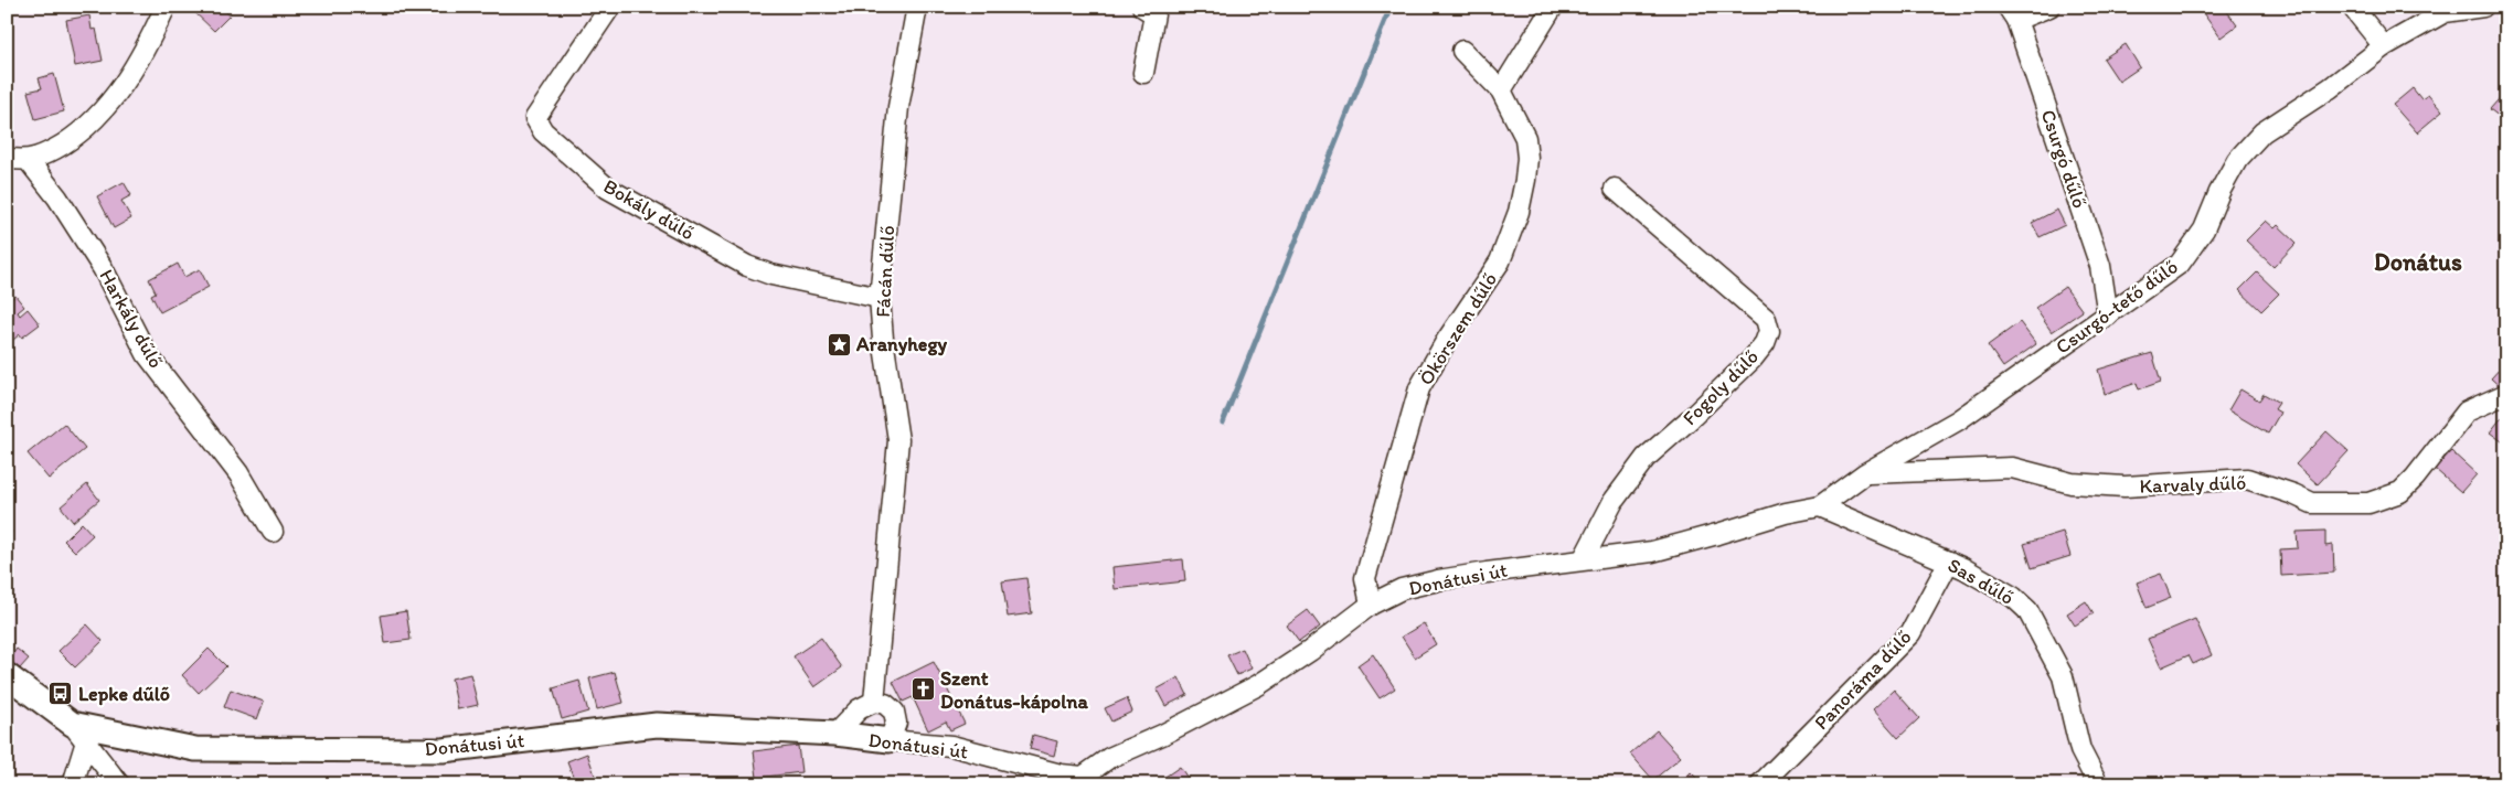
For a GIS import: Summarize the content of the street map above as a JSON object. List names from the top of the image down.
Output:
{
  "streets": {
    "street": [
      "Csurgó dűlő",
      "Bokály dűlő",
      "Fácán dűlő",
      "Csurgó-tető dűlő",
      "Harkály dűlő",
      "Ökörszem dűlő",
      "Fogoly dűlő",
      "Karvaly dűlő",
      "Donátusi út",
      "Sas dűlő",
      "Panoráma dűlő"
    ]
  },
  "crossings": [
    ["Csurgó dűlő", "Csurgó-tető dűlő"],
    ["Bokály dűlő", "Fácán dűlő"],
    ["Csurgó-tető dűlő", "Karvaly dűlő"],
    ["Csurgó-tető dűlő", "Donátusi út"],
    ["Csurgó-tető dűlő", "Sas dűlő"],
    ["Ökörszem dűlő", "Donátusi út"],
    ["Fogoly dűlő", "Donátusi út"],
    ["Donátusi út", "Sas dűlő"],
    ["Sas dűlő", "Panoráma dűlő"]
  ],
  "districts": ["Donátus"],
  "places": {
    "place": ["Aranyhegy"],
    "church": ["Szent Donátus-kápolna"],
    "bus stop": ["Lepke dűlő"]
  }
}
